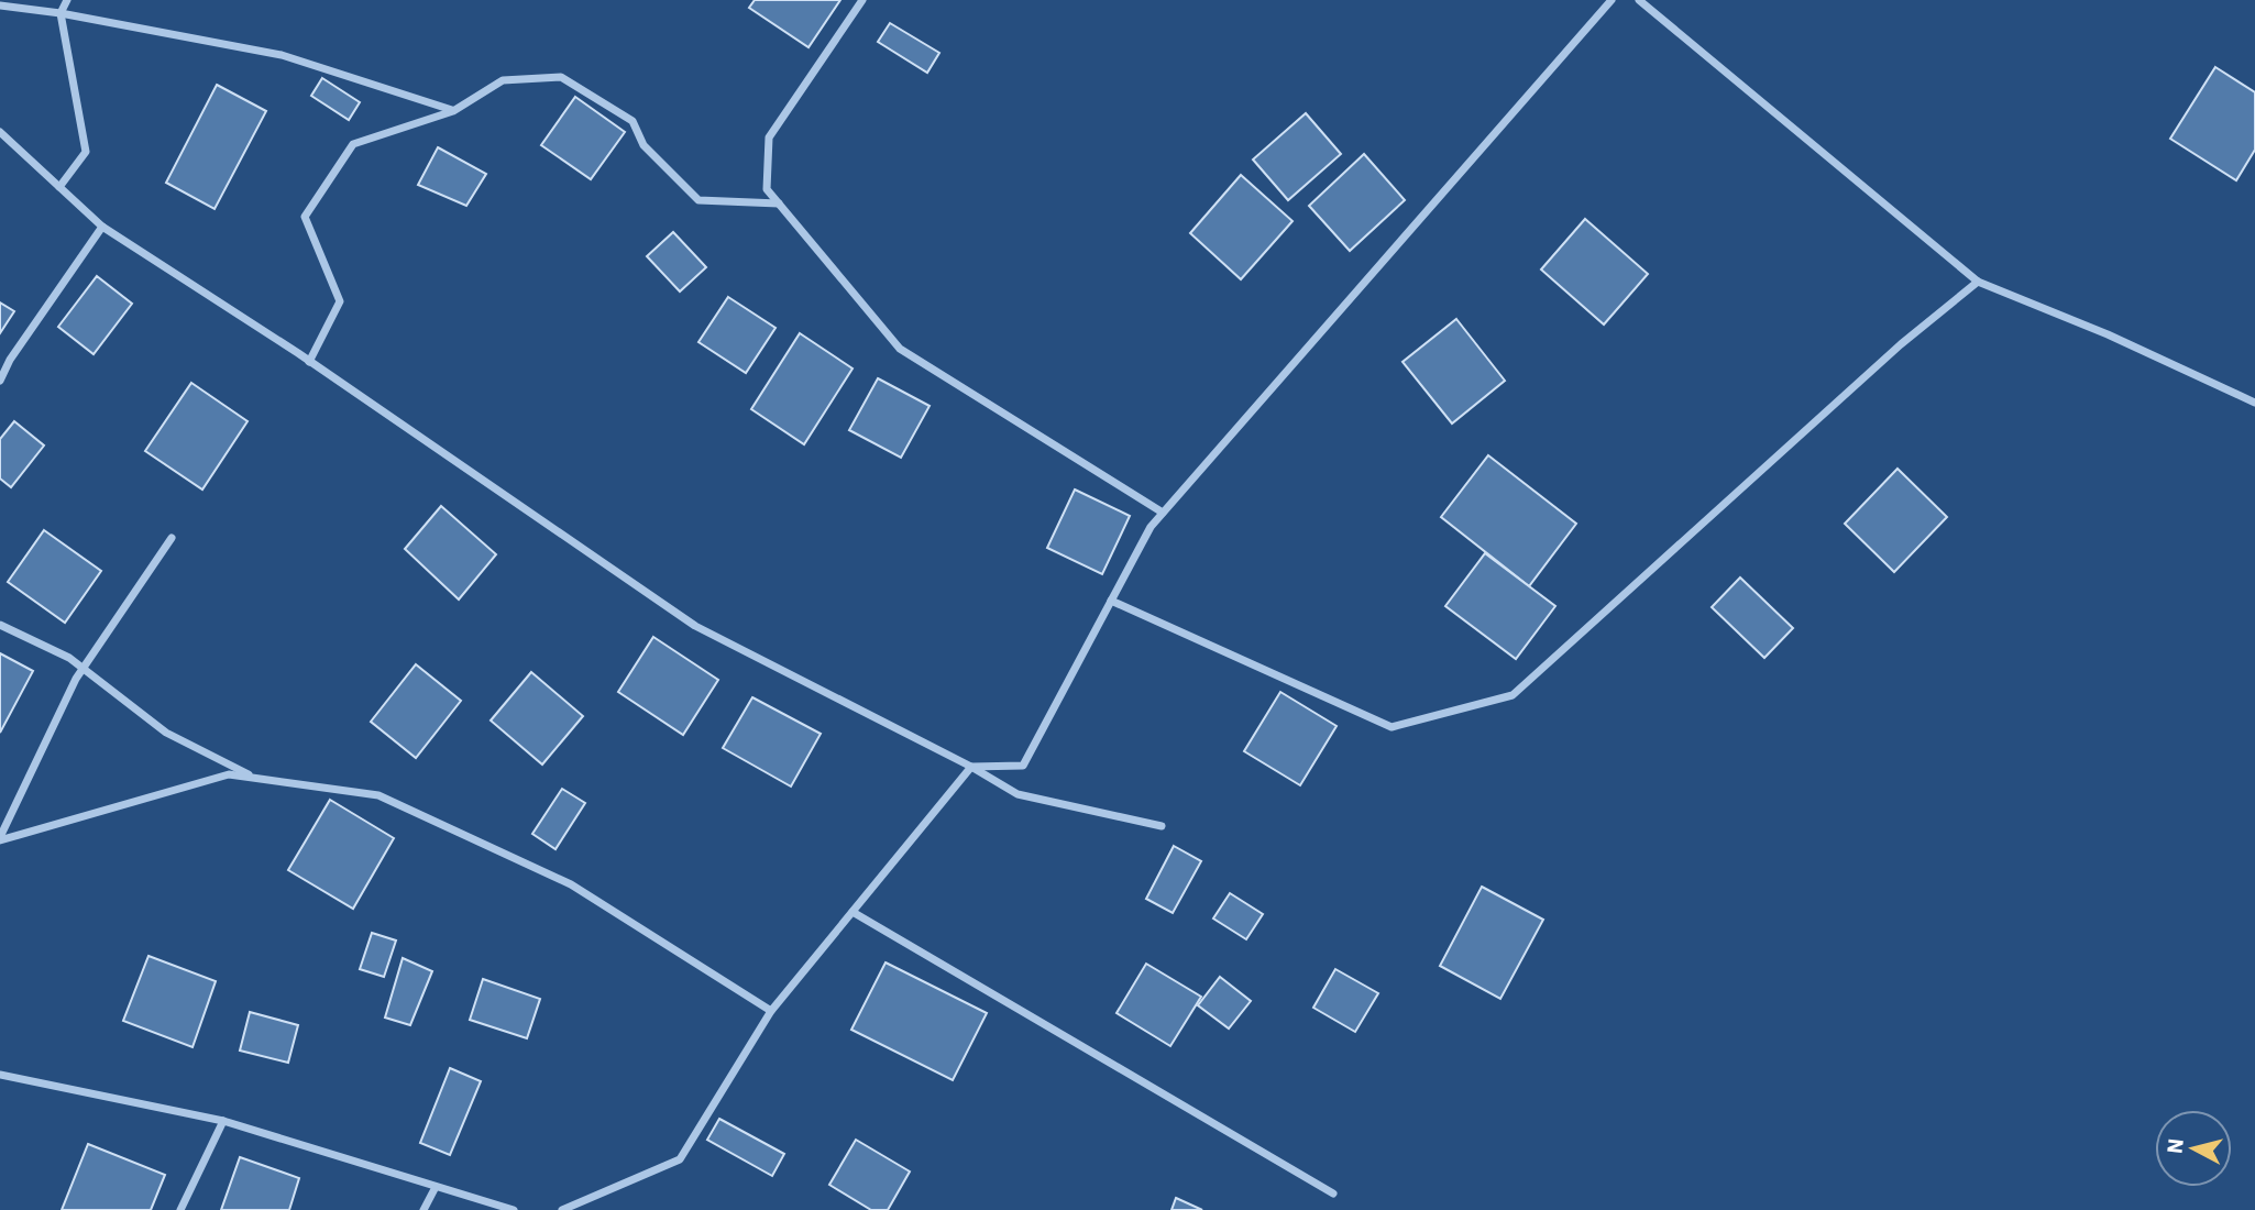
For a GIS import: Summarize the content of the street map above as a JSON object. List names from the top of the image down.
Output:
{
  "north": "left"
}
